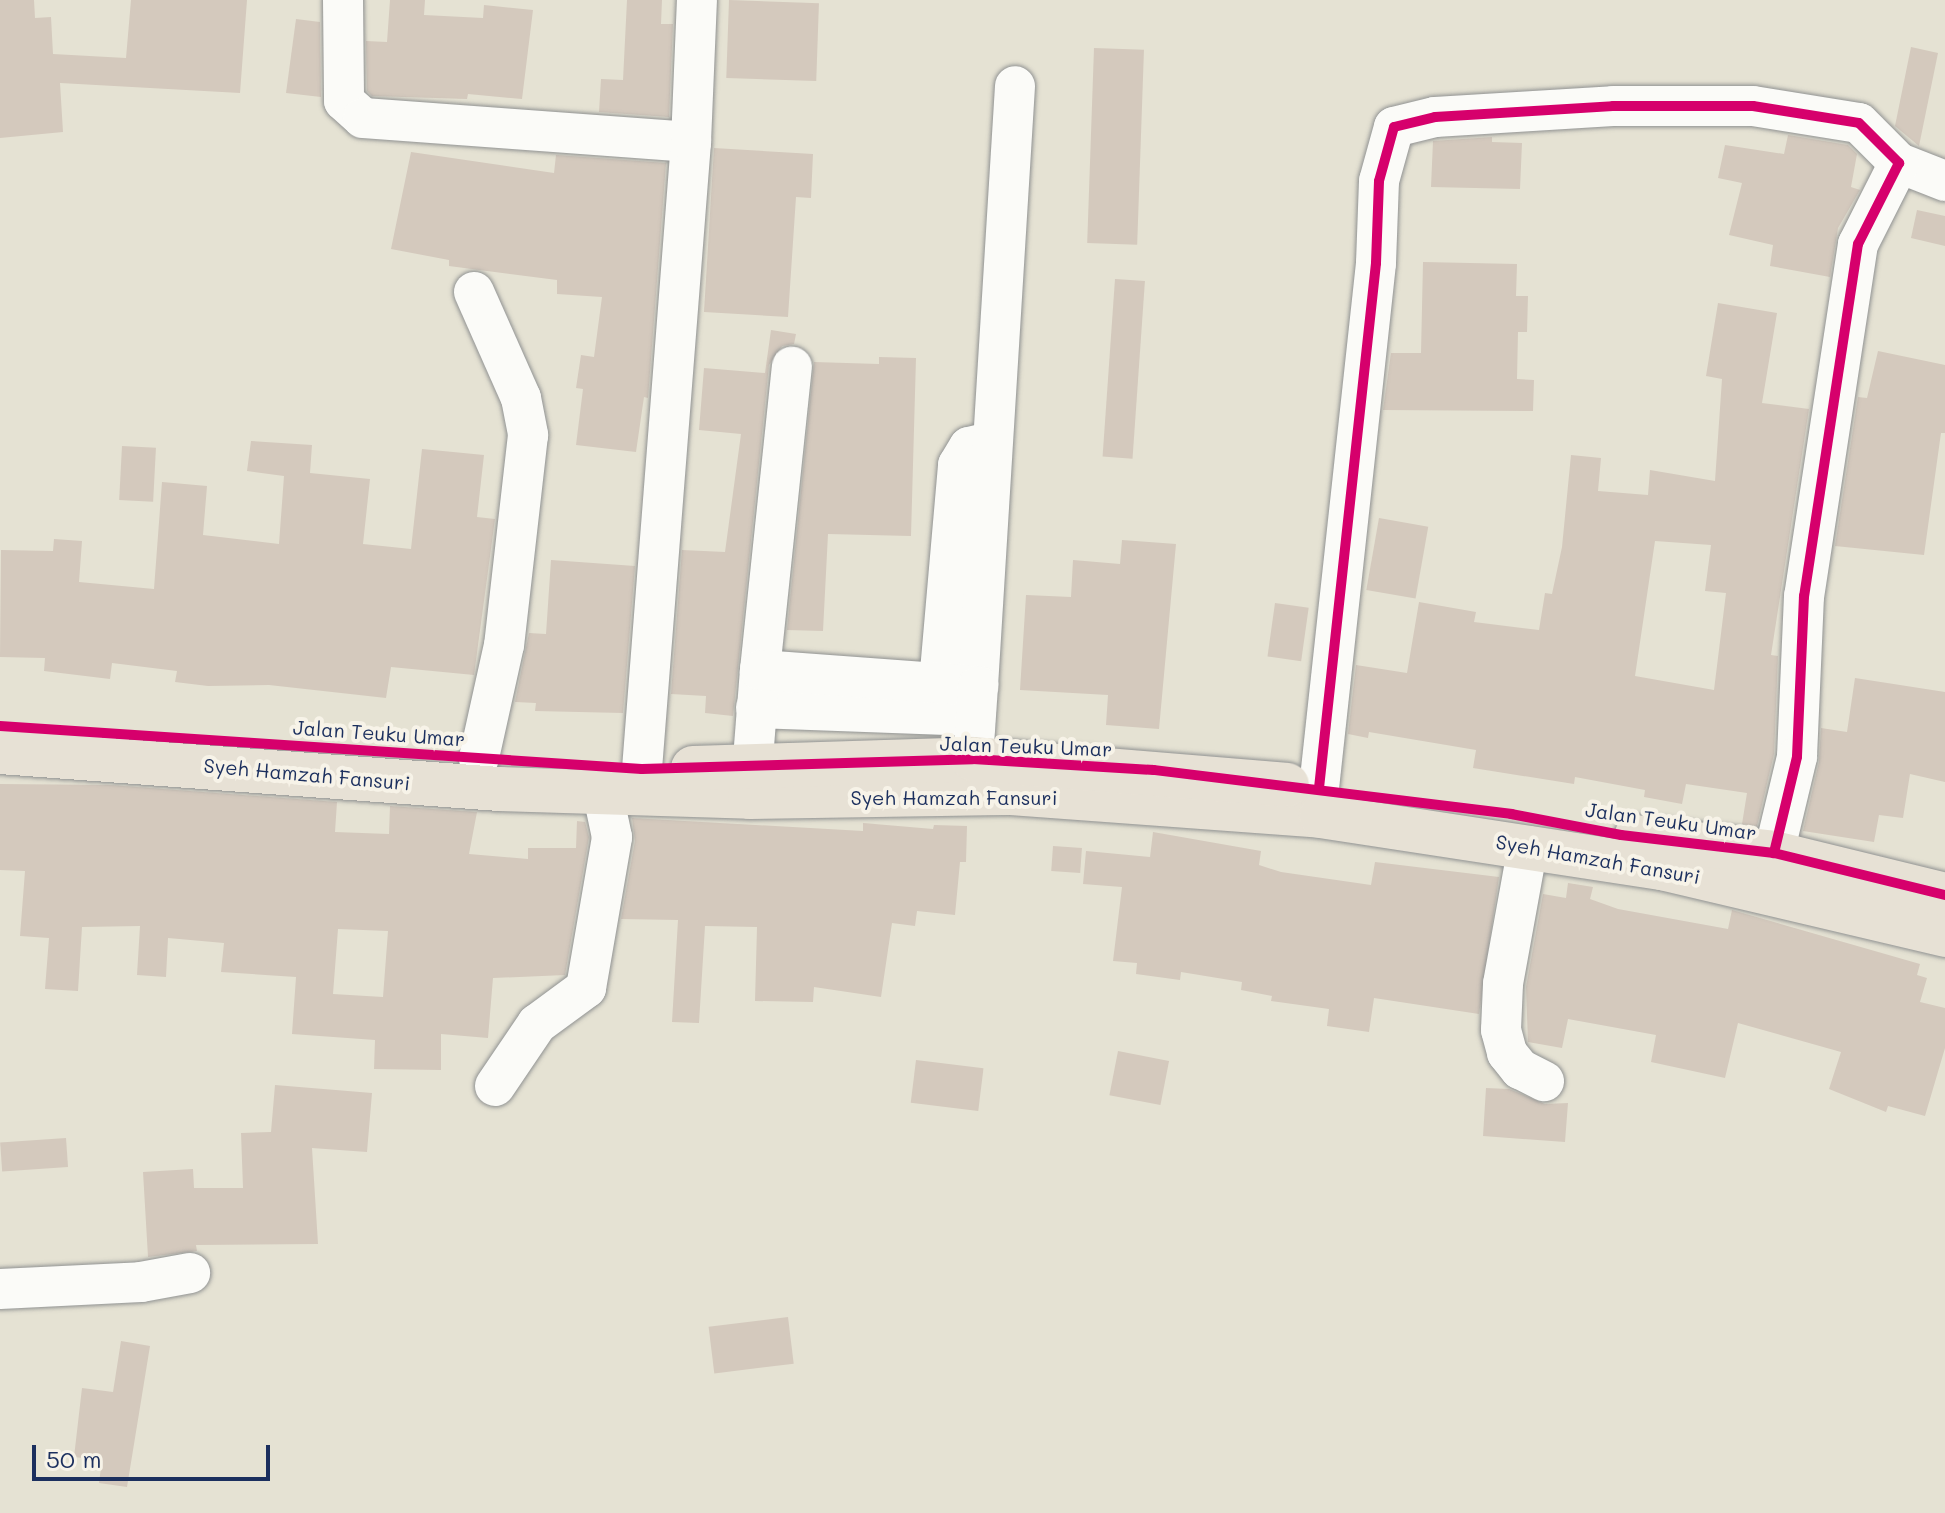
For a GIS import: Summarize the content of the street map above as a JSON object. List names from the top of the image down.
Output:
{
  "streets": {
    "highway": ["Jalan Teuku Umar", "Syeh Hamzah Fansuri"]
  },
  "crossings": [
    ["Jalan Teuku Umar", "Syeh Hamzah Fansuri"]
  ],
  "scale_bar": "50 m"
}
